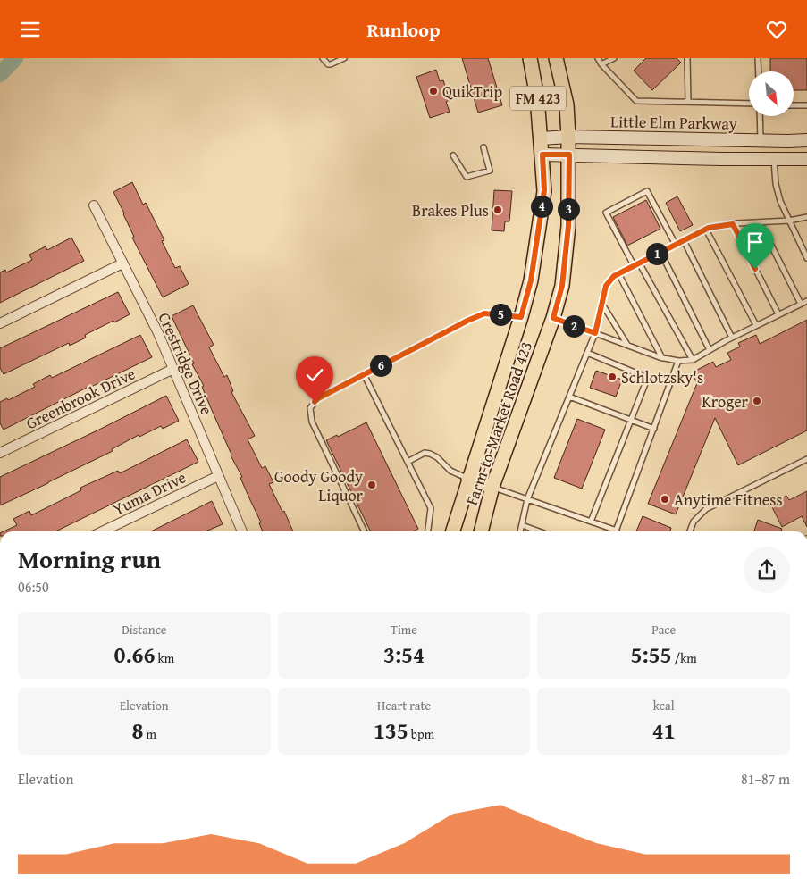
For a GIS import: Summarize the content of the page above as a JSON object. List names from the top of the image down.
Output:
{
  "streets": {
    "main road": ["FM 423", "Little Elm Parkway", "Farm-to-Market Road 423"],
    "street": ["Crestridge Drive", "Greenbrook Drive", "Yuma Drive"]
  },
  "crossings": [
    ["Little Elm Parkway", "Farm-to-Market Road 423"],
    ["Crestridge Drive", "Greenbrook Drive"],
    ["Crestridge Drive", "Yuma Drive"]
  ],
  "places": [
    "QuikTrip",
    "Brakes Plus",
    "Schlotzsky's",
    "Kroger",
    "Goody Goody Liquor",
    "Anytime Fitness"
  ],
  "north": "bottom right",
  "page": {
    "header": "Runloop",
    "pins": [
      "4",
      "3",
      "1",
      "5",
      "2",
      "6"
    ],
    "heading": ["Morning run", "06:50"],
    "stats": [
      ["Distance", "0.66 km"],
      ["Time", "3:54"],
      ["Pace", "5:55 /km"],
      ["Elevation", "8 m"],
      ["Heart rate", "135 bpm"],
      ["kcal", "41"]
    ],
    "chart": ["Elevation", "81–87 m"]
  }
}
